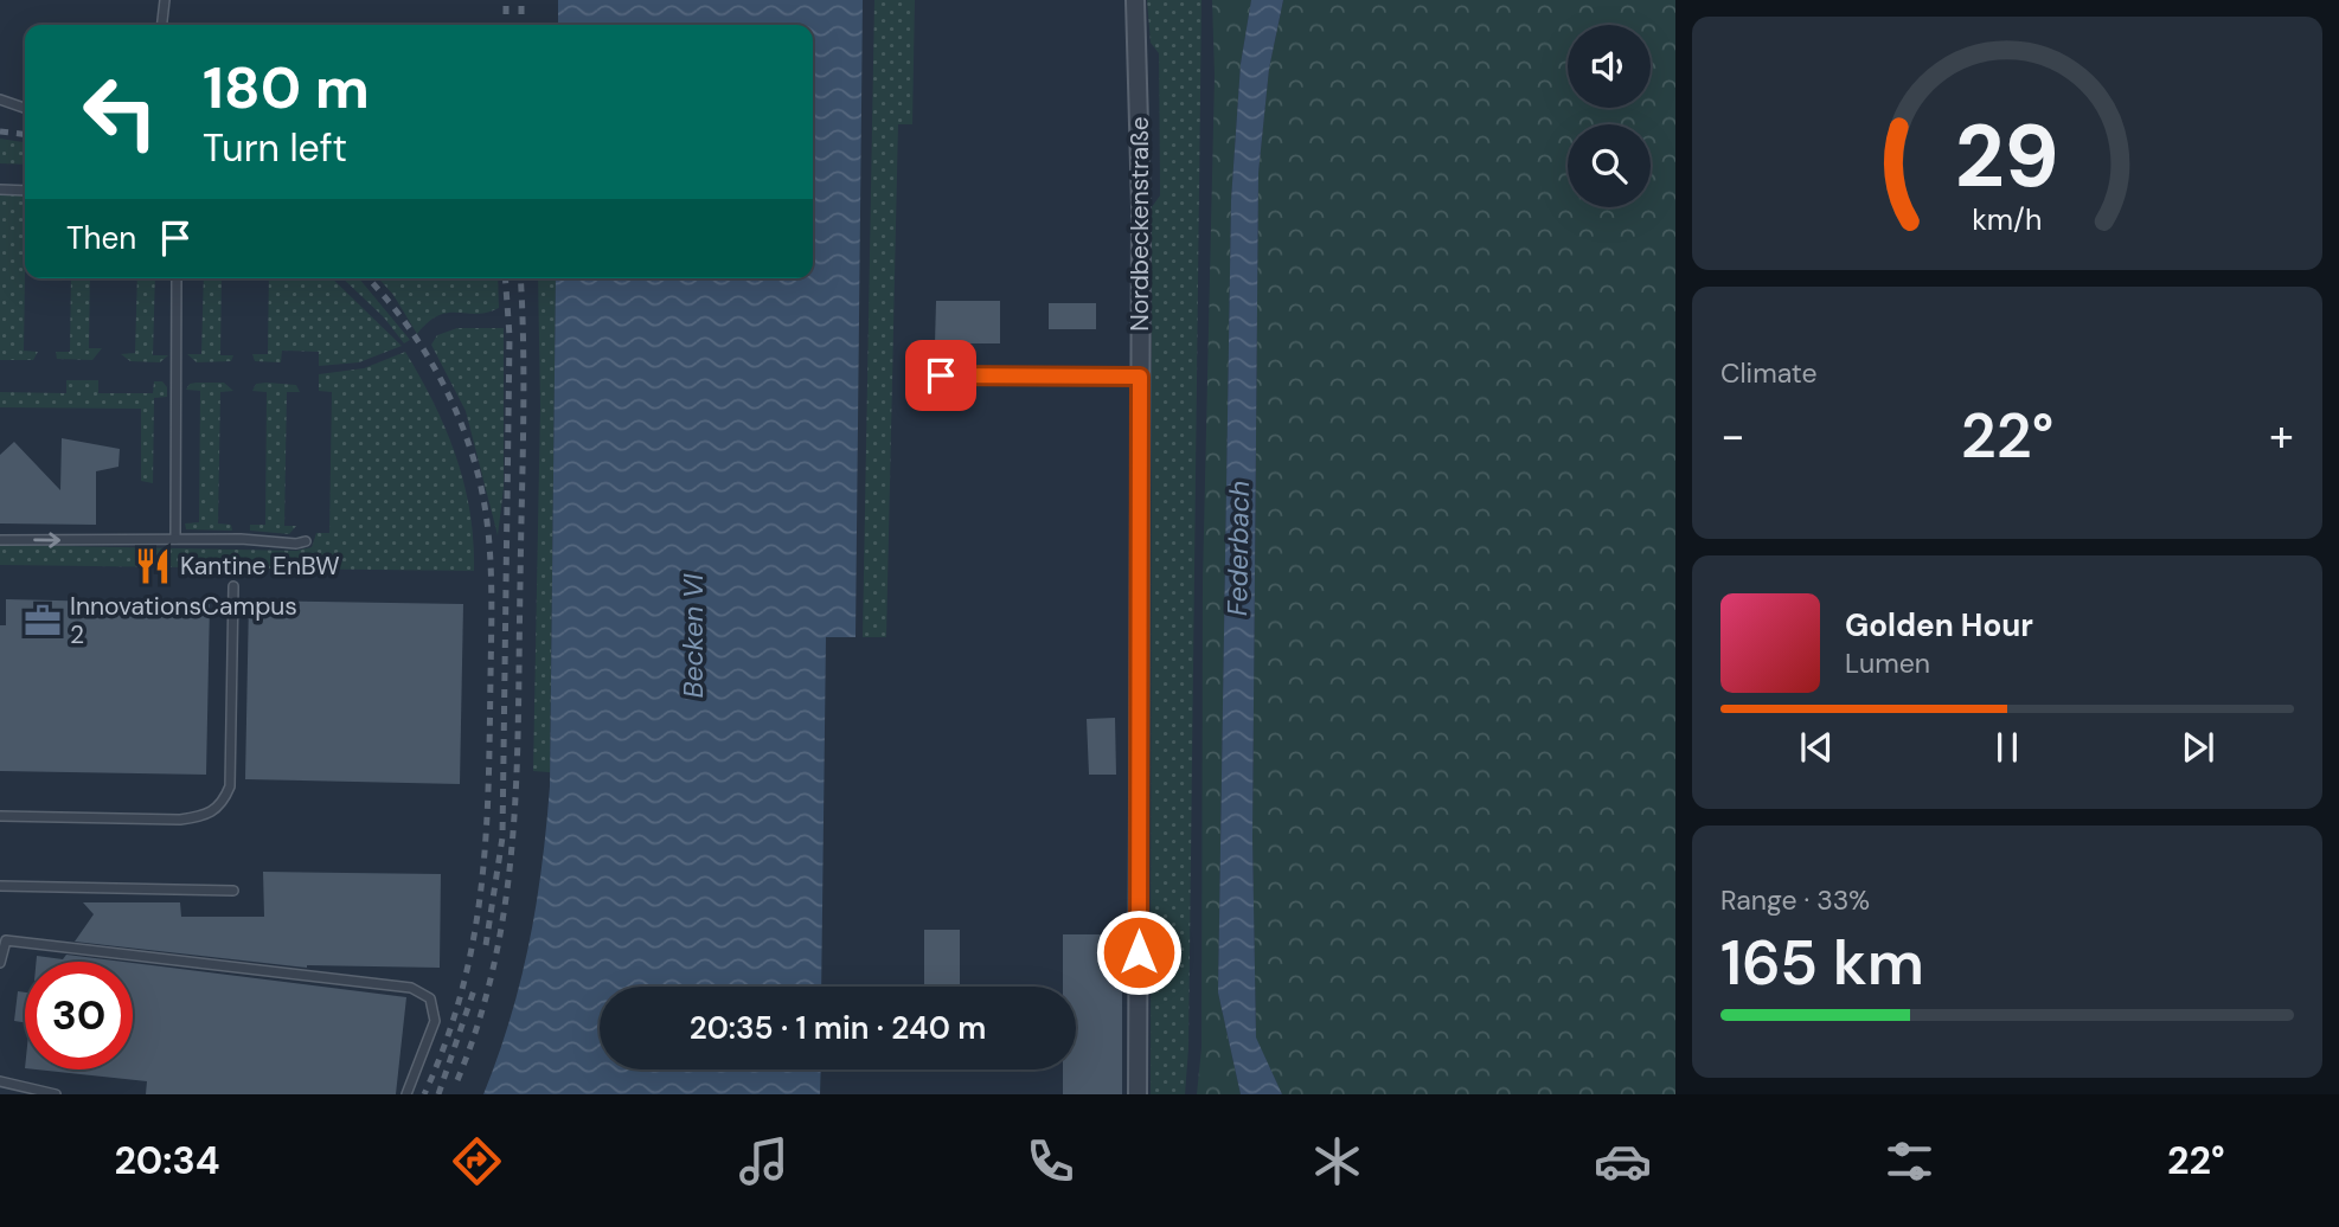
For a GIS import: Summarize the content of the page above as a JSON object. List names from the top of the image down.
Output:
{
  "streets": {
    "street": ["Nordbeckenstraße"]
  },
  "water": ["Federbach", "Becken VI"],
  "places": {
    "restaurant": ["Kantine EnBW"],
    "office": ["InnovationsCampus 2"]
  },
  "page": {
    "turn": ["180 m", "Turn left"],
    "then": "Then",
    "tile": [
      "Climate",
      ["Range · 33%", "165 km"]
    ],
    "heat": ["−", "22°", "+"],
    "song": ["Golden Hour", "Lumen"],
    "limit": "30",
    "trip": "20:35 · 1 min · 240 m",
    "tabs": ["20:34", "22°"],
    "gauge": ["29", "km/h"]
  }
}
